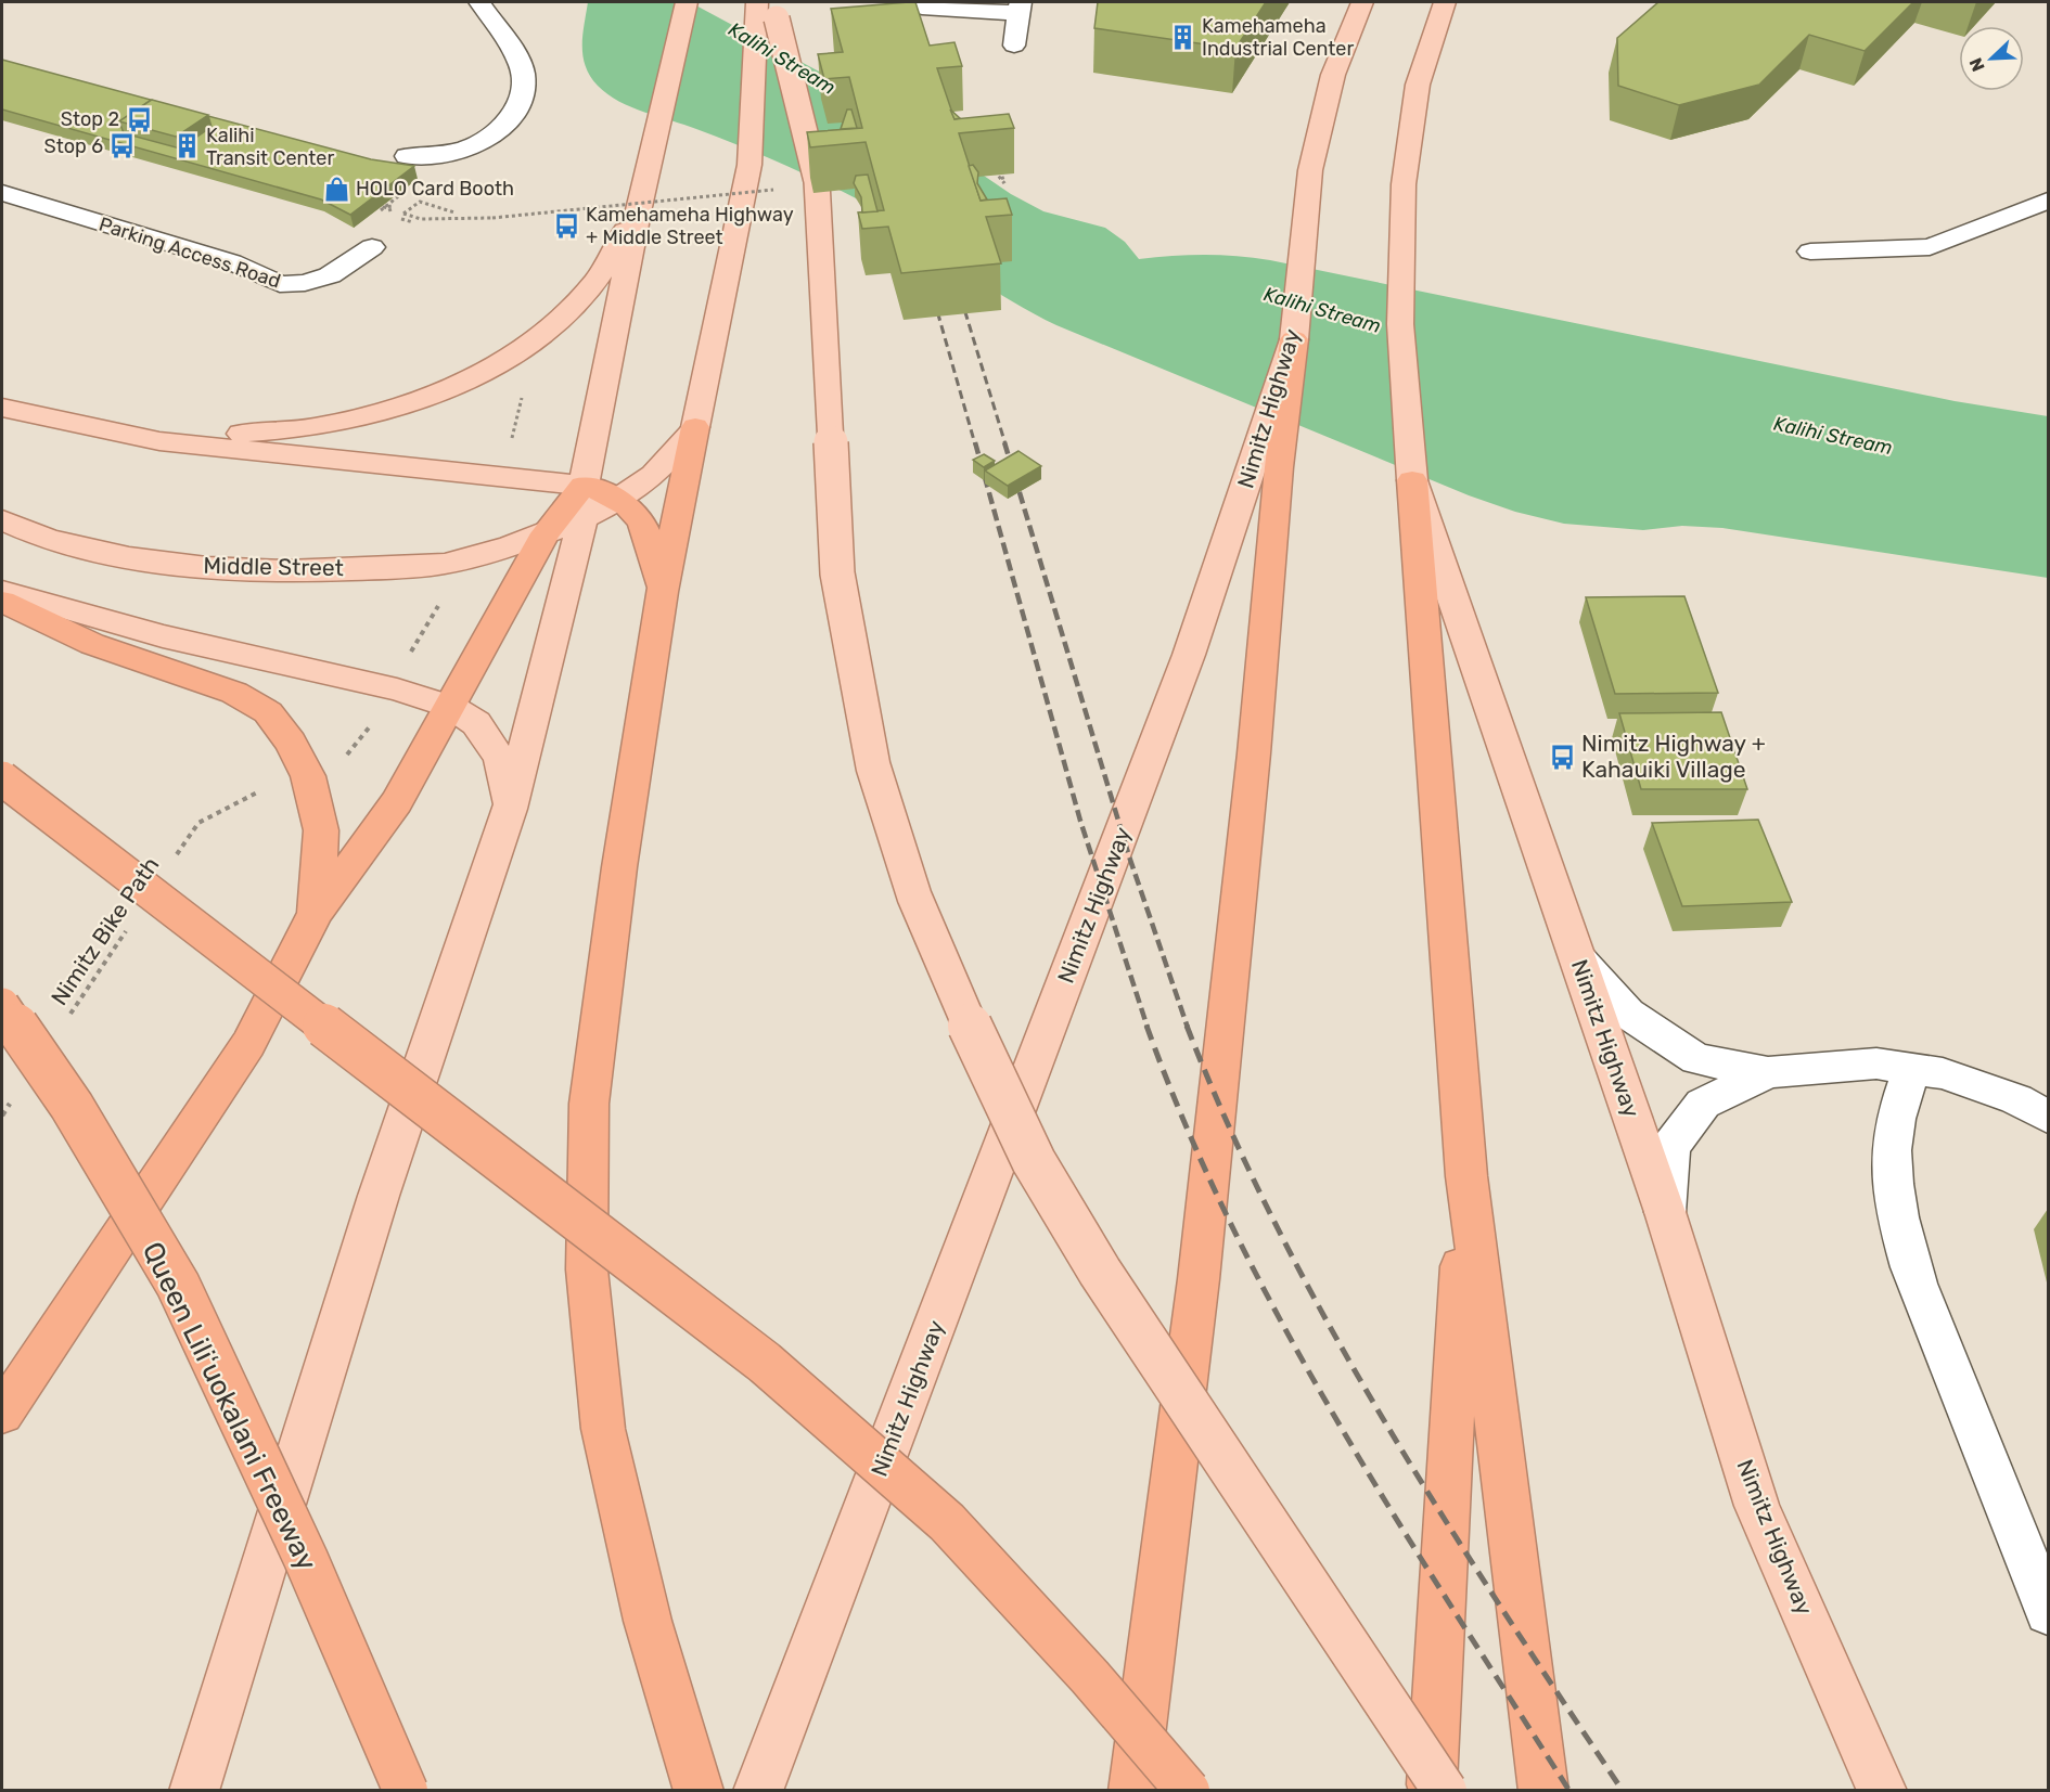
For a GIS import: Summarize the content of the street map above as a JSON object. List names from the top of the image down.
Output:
{
  "streets": {
    "highway": ["Queen Liliʻuokalani Freeway"],
    "main road": ["Nimitz Highway", "Middle Street"],
    "street": ["Parking Access Road"],
    "path": ["Nimitz Bike Path"]
  },
  "water": ["Kalihi Stream"],
  "places": {
    "building": ["Kamehameha Industrial Center", "Kalihi Transit Center"],
    "bus stop": [
      "Stop 2",
      "Stop 6",
      "Kamehameha Highway + Middle Street",
      "Nimitz Highway + Kahauiki Village"
    ],
    "shop": ["HOLO Card Booth"]
  },
  "north": "bottom left"
}
